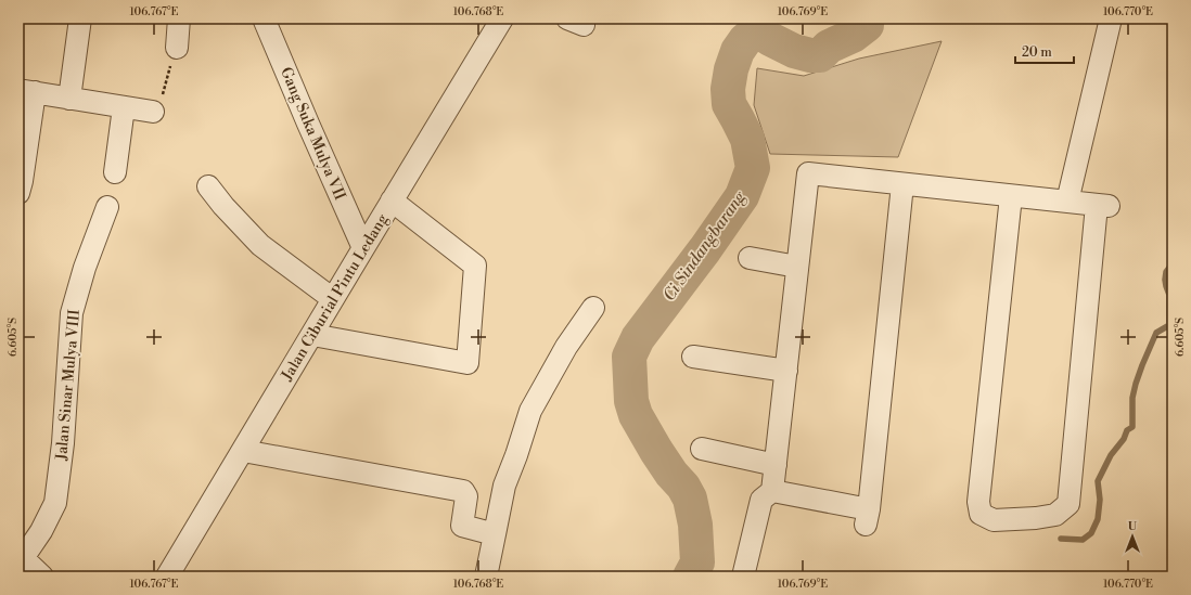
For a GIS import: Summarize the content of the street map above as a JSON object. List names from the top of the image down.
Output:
{
  "streets": {
    "street": ["Gang Suka Mulya VII", "Jalan Ciburial Pintu Ledang", "Jalan Sinar Mulya VIII"]
  },
  "crossings": [
    ["Gang Suka Mulya VII", "Jalan Ciburial Pintu Ledang"]
  ],
  "water": ["Ci Sindangbarang"],
  "scale_bar": "20 m",
  "north": "top",
  "coordinates": [
    "106.767°E",
    "106.768°E",
    "106.769°E",
    "106.770°E",
    "6.605°S"
  ]
}
